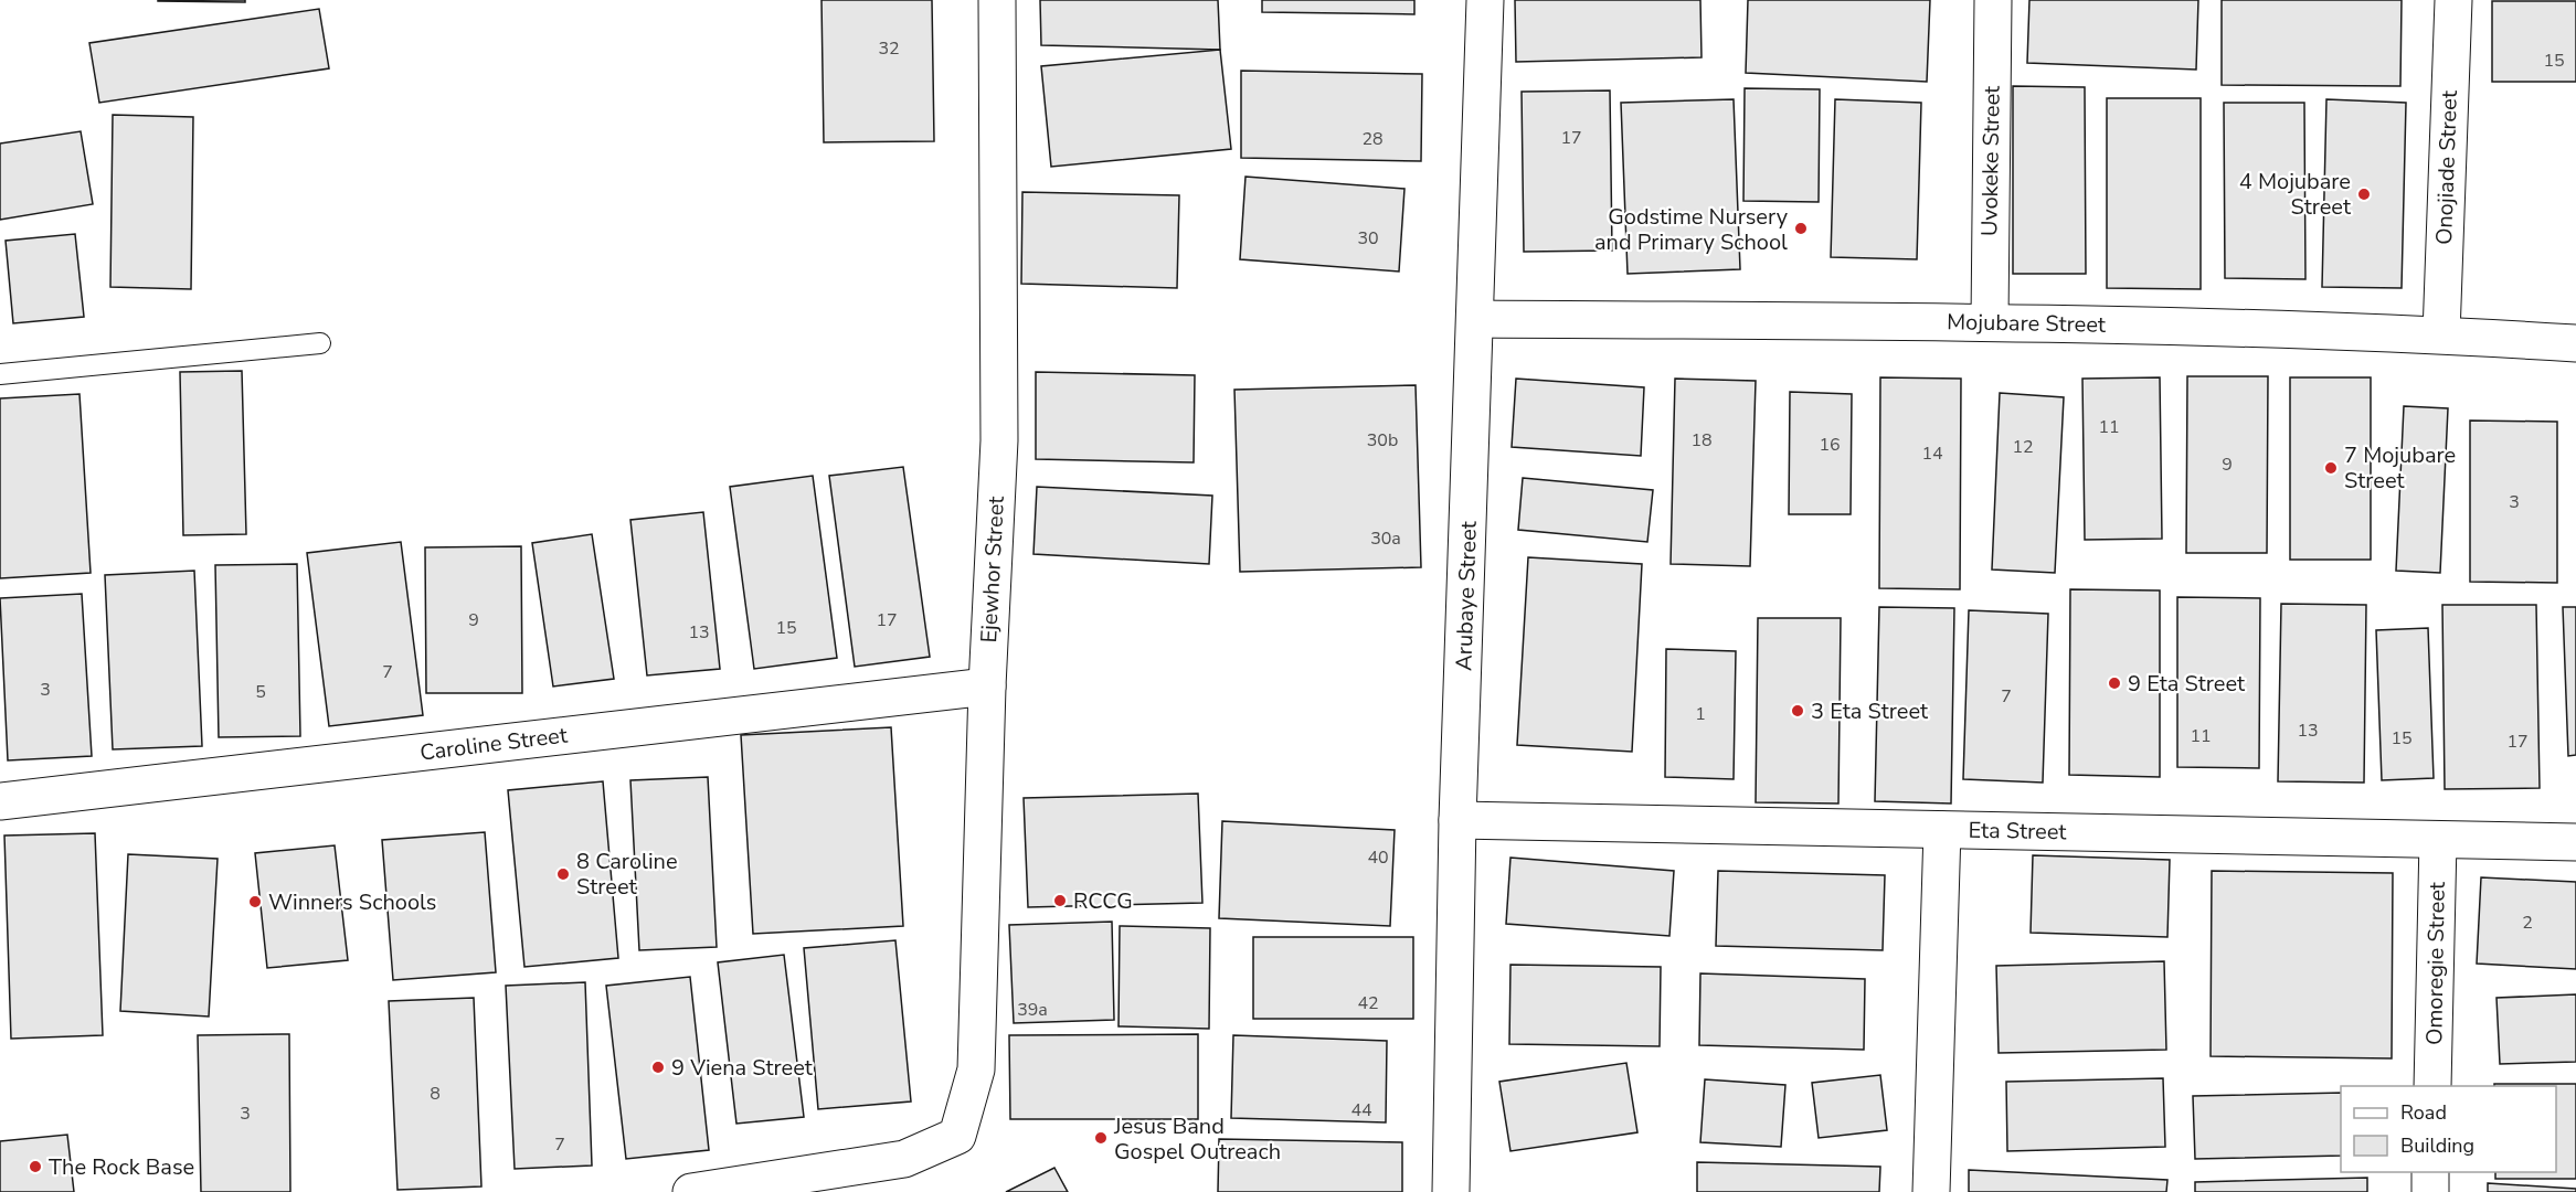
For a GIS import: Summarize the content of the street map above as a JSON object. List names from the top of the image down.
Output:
{
  "streets": {
    "street": [
      "Uvokeke Street",
      "Onojiade Street",
      "Mojubare Street",
      "Ejewhor Street",
      "Arubaye Street",
      "Caroline Street",
      "Eta Street",
      "Omoregie Street"
    ]
  },
  "crossings": [
    ["Uvokeke Street", "Mojubare Street"],
    ["Onojiade Street", "Mojubare Street"],
    ["Mojubare Street", "Arubaye Street"],
    ["Ejewhor Street", "Caroline Street"],
    ["Arubaye Street", "Eta Street"],
    ["Eta Street", "Omoregie Street"]
  ],
  "places": [
    "4 Mojubare Street",
    "Godstime Nursery and Primary School",
    "7 Mojubare Street",
    "9 Eta Street",
    "3 Eta Street",
    "8 Caroline Street",
    "RCCG",
    "Winners Schools",
    "9 Viena Street",
    "Jesus Band Gospel Outreach",
    "The Rock Base"
  ],
  "house_numbers": [
    "32",
    "15",
    "17",
    "28",
    "30",
    "11",
    "30b",
    "18",
    "16",
    "12",
    "14",
    "9",
    "3",
    "30a",
    "9",
    "17",
    "15",
    "13",
    "7",
    "3",
    "5",
    "7",
    "1",
    "13",
    "11",
    "15",
    "17",
    "40",
    "2",
    "42",
    "39a",
    "8",
    "44",
    "3",
    "7"
  ],
  "legend": ["Road", "Building"]
}
